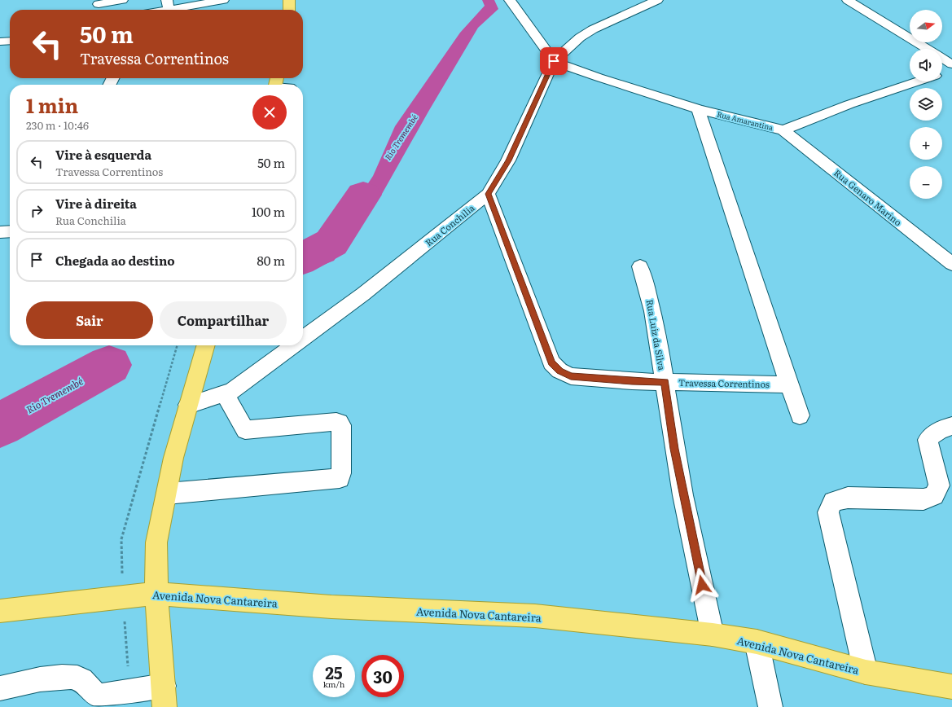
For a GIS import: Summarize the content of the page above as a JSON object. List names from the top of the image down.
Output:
{
  "streets": {
    "main road": ["Avenida Nova Cantareira"],
    "street": [
      "Rua Amarantina",
      "Rua Genaro Marino",
      "Rua Conchilia",
      "Rua Luiz da Silva",
      "Travessa Correntinos"
    ]
  },
  "crossings": [
    ["Rua Amarantina", "Rua Genaro Marino"],
    ["Rua Amarantina", "Rua Conchilia"],
    ["Rua Conchilia", "Travessa Correntinos"],
    ["Rua Luiz da Silva", "Travessa Correntinos"],
    ["Rua Luiz da Silva", "Avenida Nova Cantareira"]
  ],
  "water": ["Rio Tremembé"],
  "north": "right",
  "page": {
    "map_buttons": ["+", "−"],
    "turn": ["50 m", "Travessa Correntinos"],
    "heading": ["1 min", "230 m · 10:46"],
    "list": [
      {
        "name": "Vire à esquerda",
        "note": "Travessa Correntinos",
        "value": "50 m"
      },
      {
        "name": "Vire à direita",
        "note": "Rua Conchilia",
        "value": "100 m"
      },
      {
        "name": "Chegada ao destino",
        "value": "80 m"
      }
    ],
    "buttons": ["Sair", "Compartilhar"],
    "speed": "25 km/h",
    "limit": "30"
  }
}
